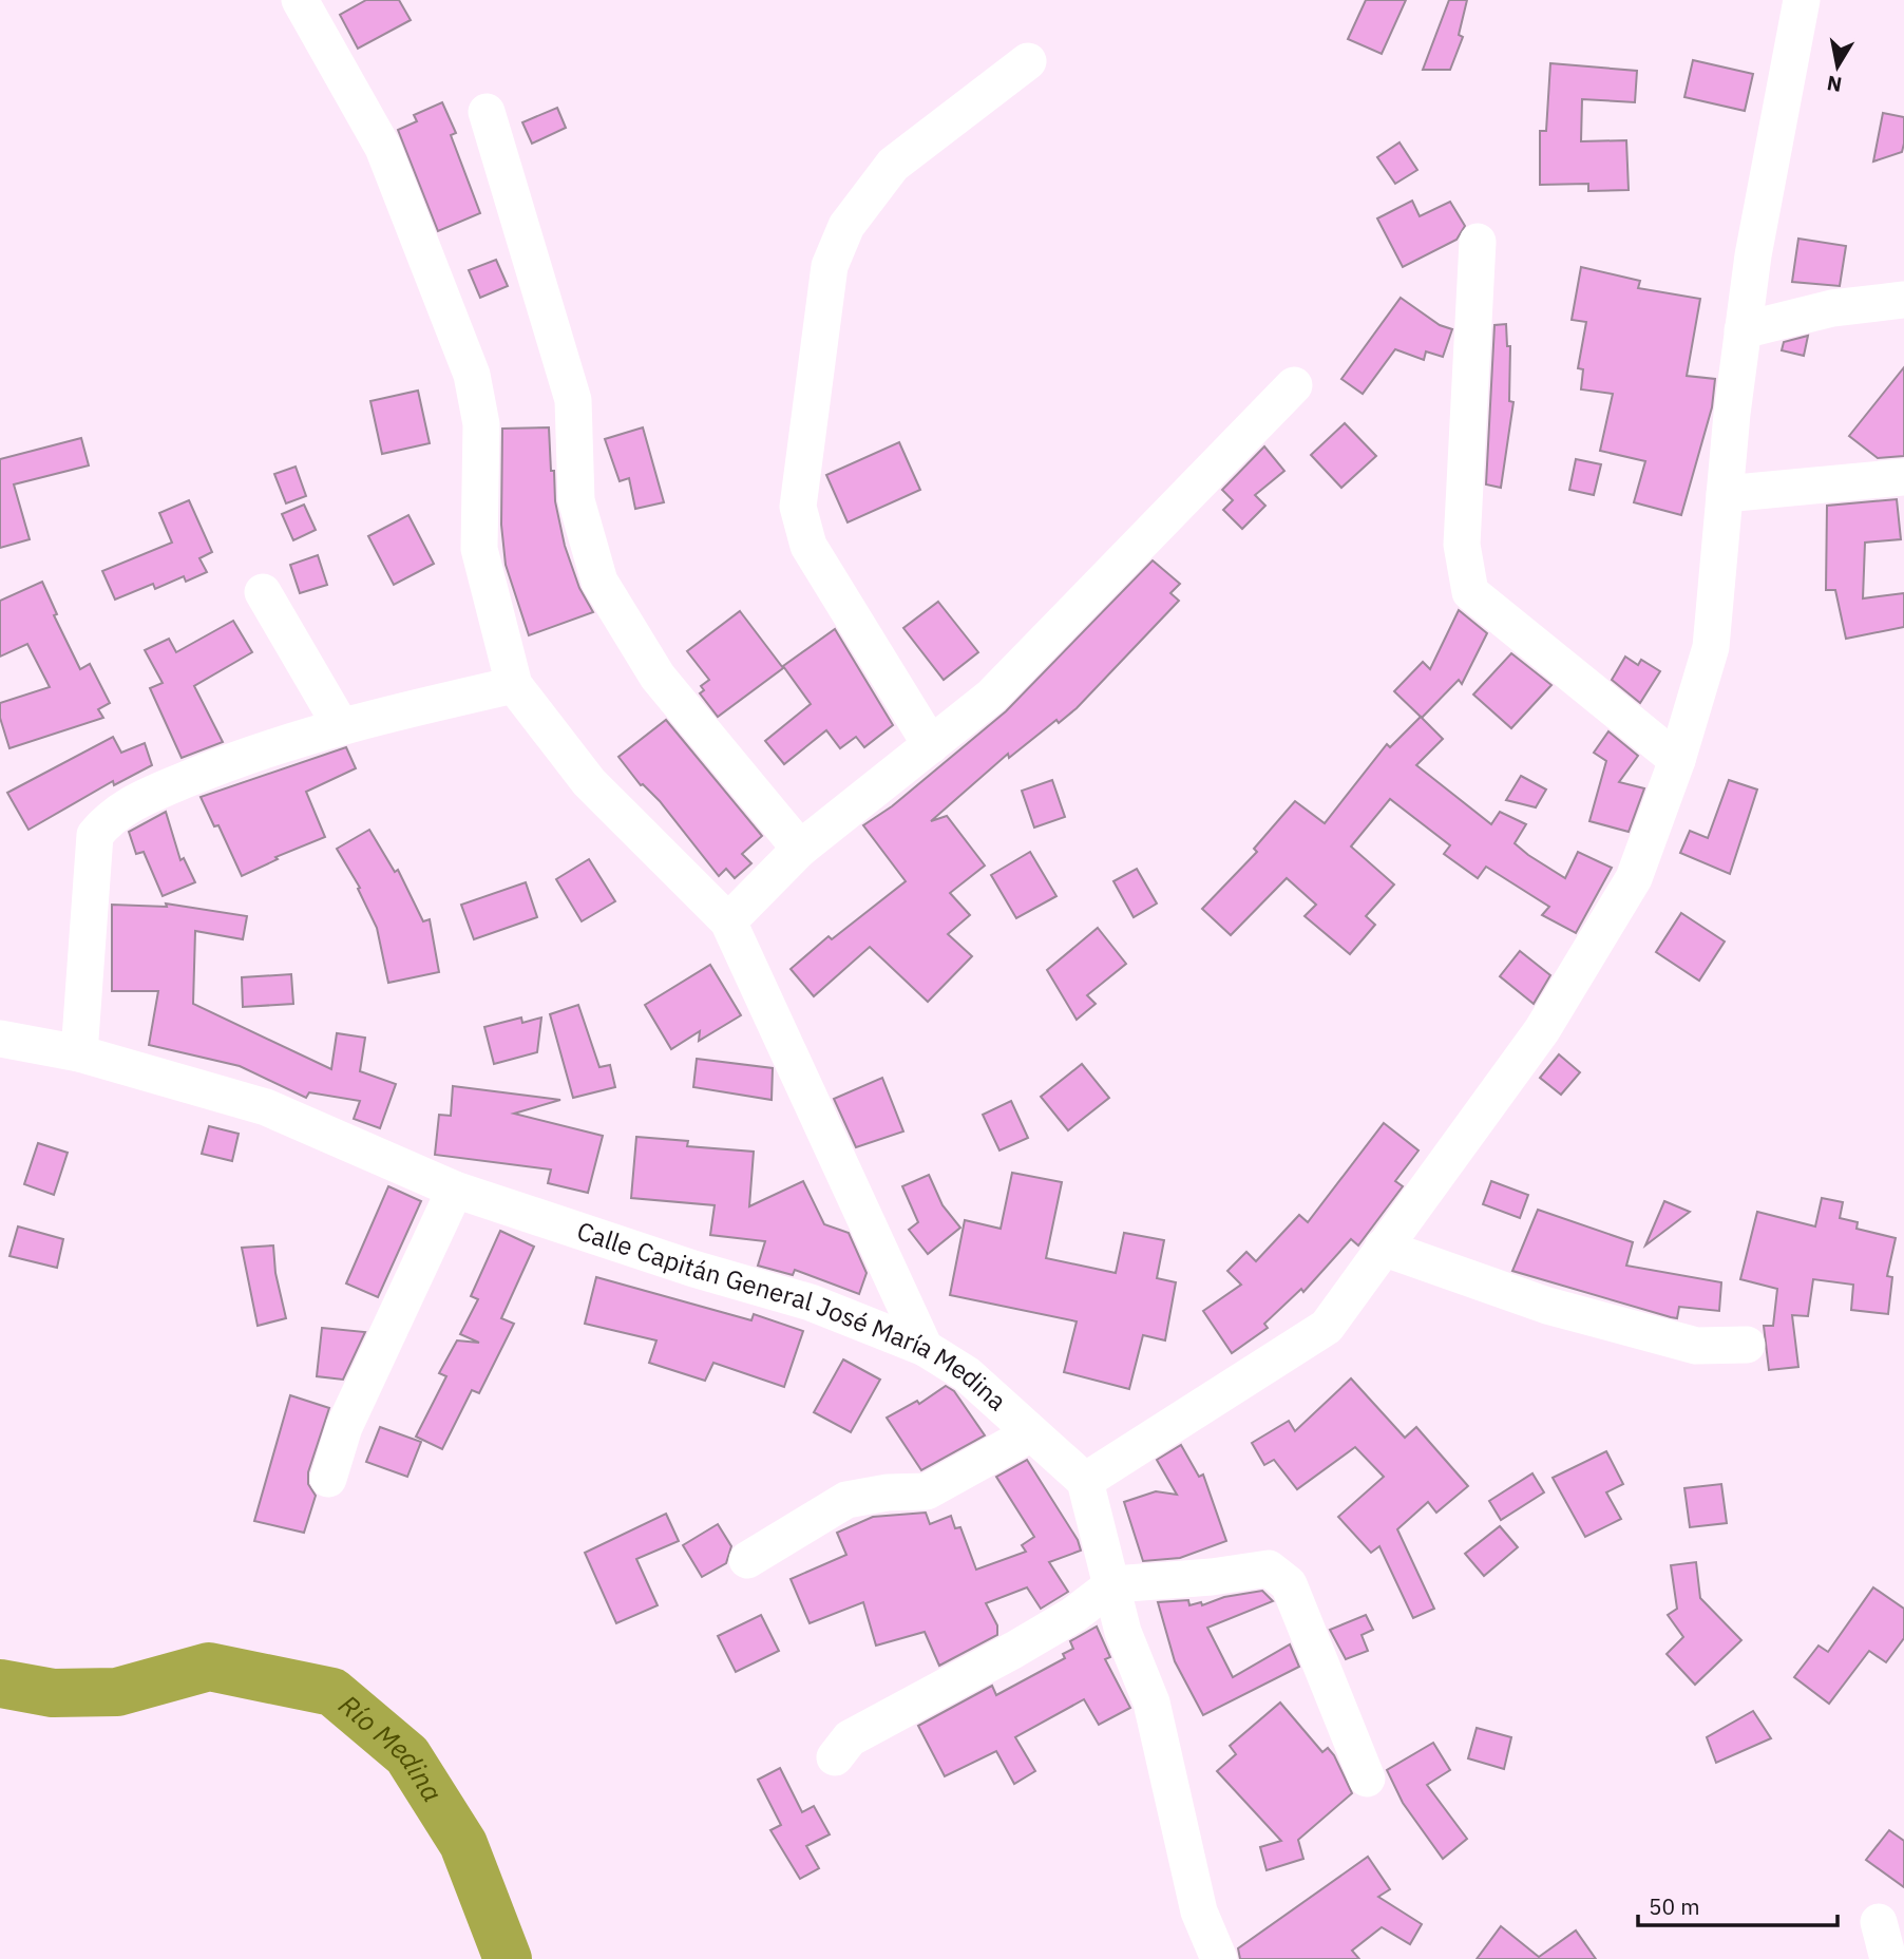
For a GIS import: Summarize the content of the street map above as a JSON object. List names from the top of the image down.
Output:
{
  "streets": {
    "street": ["Calle Capitán General José María Medina"]
  },
  "water": ["Río Medina"],
  "scale_bar": "50 m",
  "north": "bottom"
}
